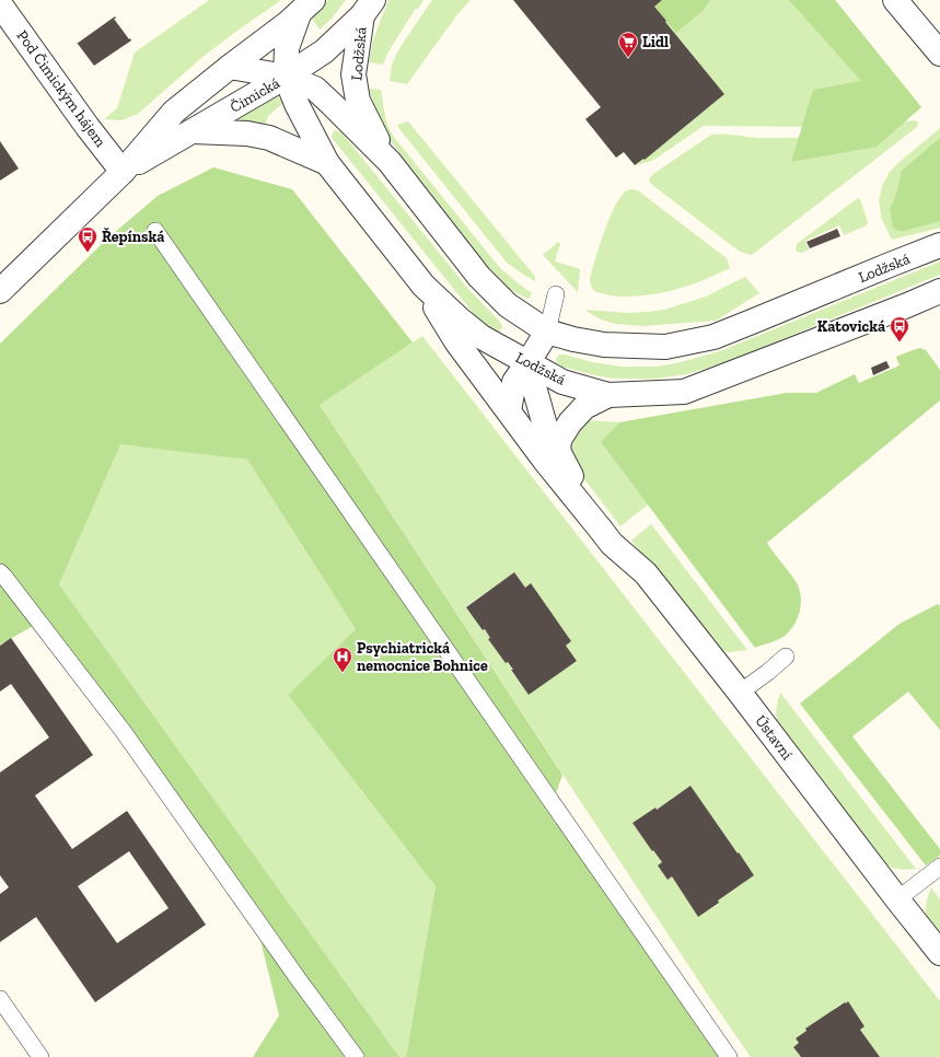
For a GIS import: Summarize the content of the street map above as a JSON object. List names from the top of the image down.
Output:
{
  "streets": {
    "street": [
      "Lodžská",
      "Pod Čimickým hájem",
      "Čimická",
      "Ústavní"
    ]
  },
  "crossings": [
    ["Lodžská", "Čimická"],
    ["Pod Čimickým hájem", "Čimická"]
  ],
  "places": {
    "supermarket": ["Lidl"],
    "bus stop": ["Řepínská", "Katovická"],
    "hospital": ["Psychiatrická nemocnice Bohnice"]
  }
}
